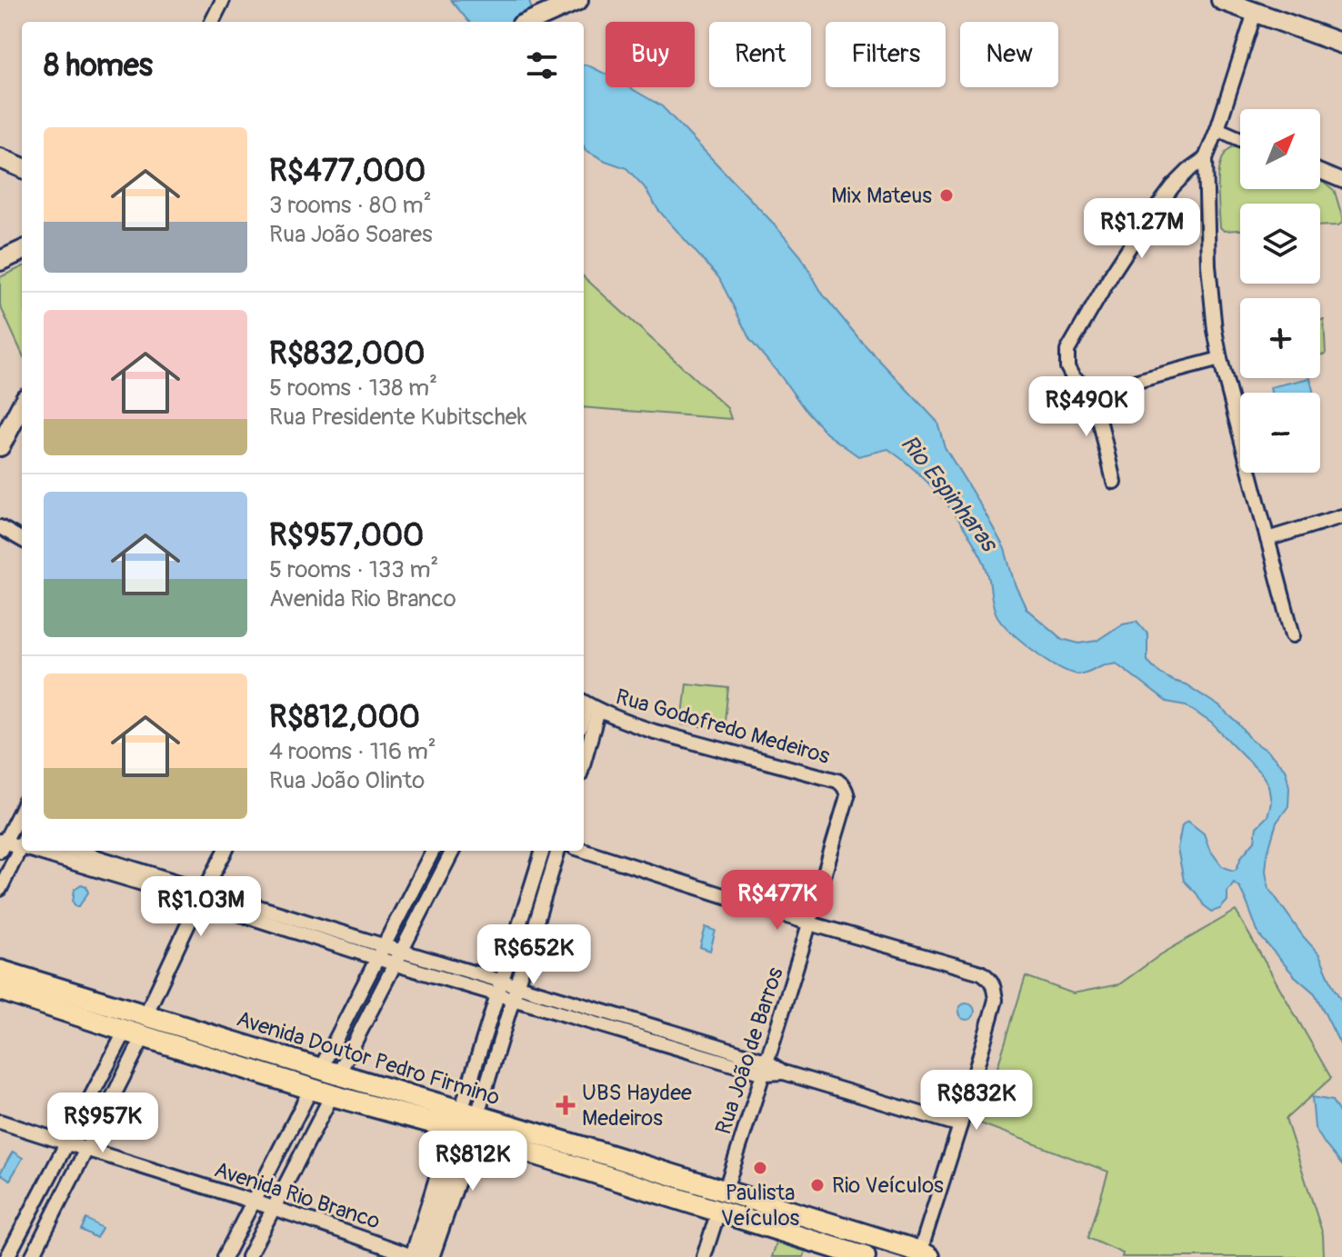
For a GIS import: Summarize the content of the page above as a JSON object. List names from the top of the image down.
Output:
{
  "streets": {
    "main road": ["Avenida Doutor Pedro Firmino"],
    "street": ["Rua Godofredo Medeiros", "Rua João de Barros", "Avenida Rio Branco"]
  },
  "crossings": [
    ["Rua Godofredo Medeiros", "Rua João de Barros"],
    ["Rua João de Barros", "Avenida Doutor Pedro Firmino"]
  ],
  "water": ["Rio Espinharas"],
  "places": {
    "other": ["Mix Mateus", "Paulista Veículos", "Rio Veículos"],
    "health": ["UBS Haydee Medeiros"]
  },
  "north": "top right",
  "page": {
    "chip": [
      "Buy",
      "Rent",
      "Filters",
      "New"
    ],
    "heading": "8 homes",
    "map_buttons": ["+", "−"],
    "list": [
      {
        "name": "R$477,000",
        "note": "3 rooms · 80 m² · Rua João Soares"
      },
      {
        "name": "R$832,000",
        "note": "5 rooms · 138 m² · Rua Presidente Kubitschek"
      },
      {
        "name": "R$957,000",
        "note": "5 rooms · 133 m² · Avenida Rio Branco"
      },
      {
        "name": "R$812,000",
        "note": "4 rooms · 116 m² · Rua João Olinto"
      }
    ],
    "price": [
      "R$1.27M",
      "R$490K",
      "R$477K",
      "R$1.03M",
      "R$652K",
      "R$832K",
      "R$957K",
      "R$812K"
    ]
  }
}
